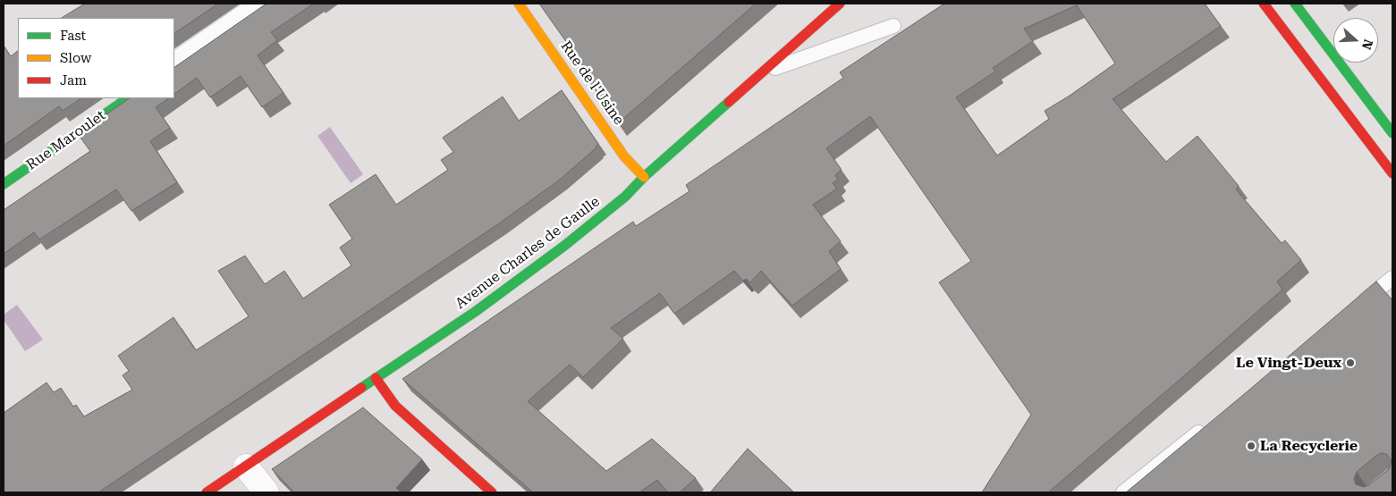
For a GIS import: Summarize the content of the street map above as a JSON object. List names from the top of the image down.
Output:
{
  "streets": {
    "street": ["Rue de l'Usine", "Rue Maroulet", "Avenue Charles de Gaulle"]
  },
  "crossings": [
    ["Rue de l'Usine", "Avenue Charles de Gaulle"]
  ],
  "places": ["Le Vingt-Deux", "La Recyclerie"],
  "legend": ["Fast", "Slow", "Jam"],
  "north": "right"
}
